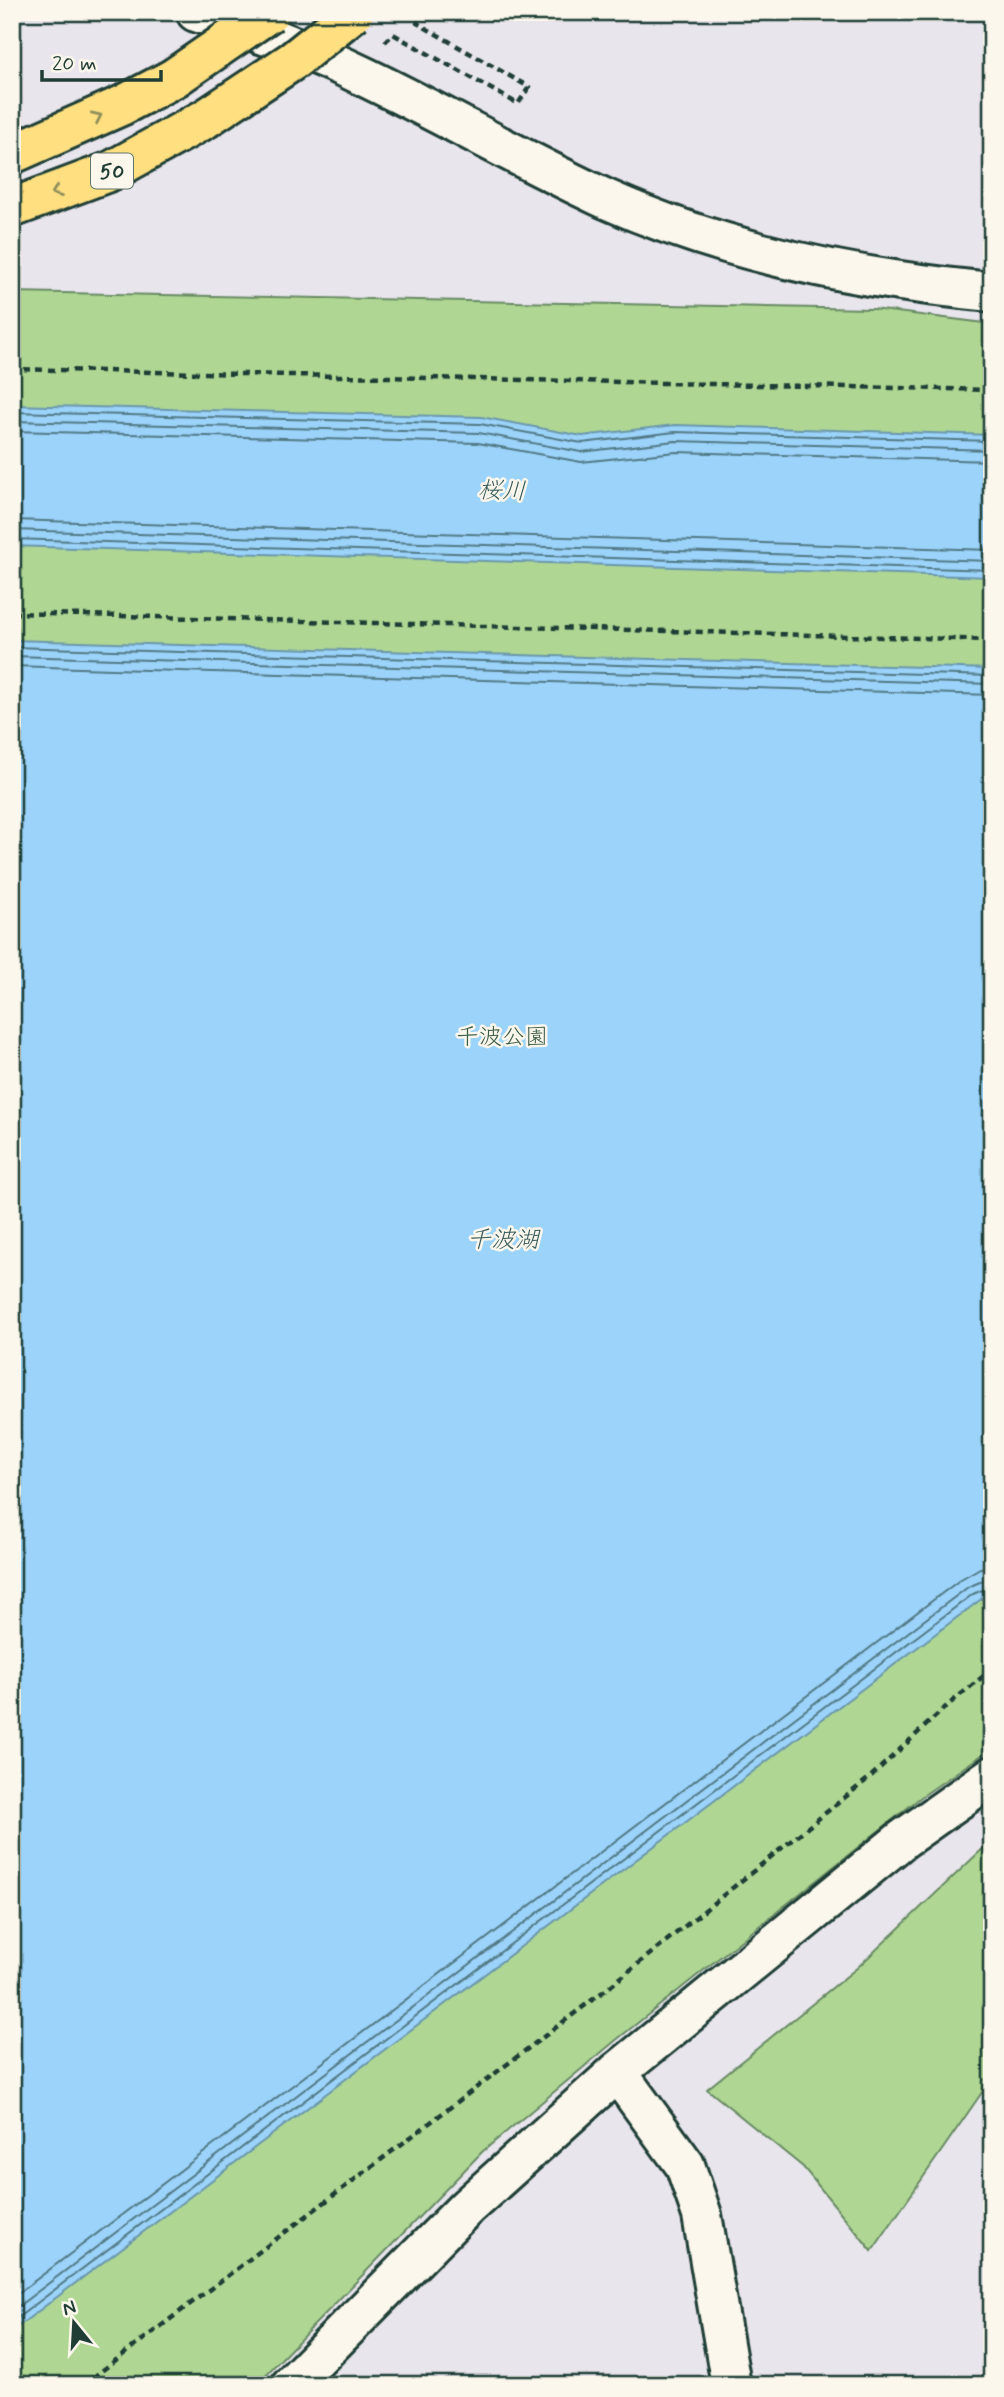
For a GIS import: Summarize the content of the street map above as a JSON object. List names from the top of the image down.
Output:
{
  "streets": {
    "main road": ["50"]
  },
  "water": ["桜川", "千波湖"],
  "parks": ["千波公園"],
  "scale_bar": "20 m",
  "north": "top"
}
